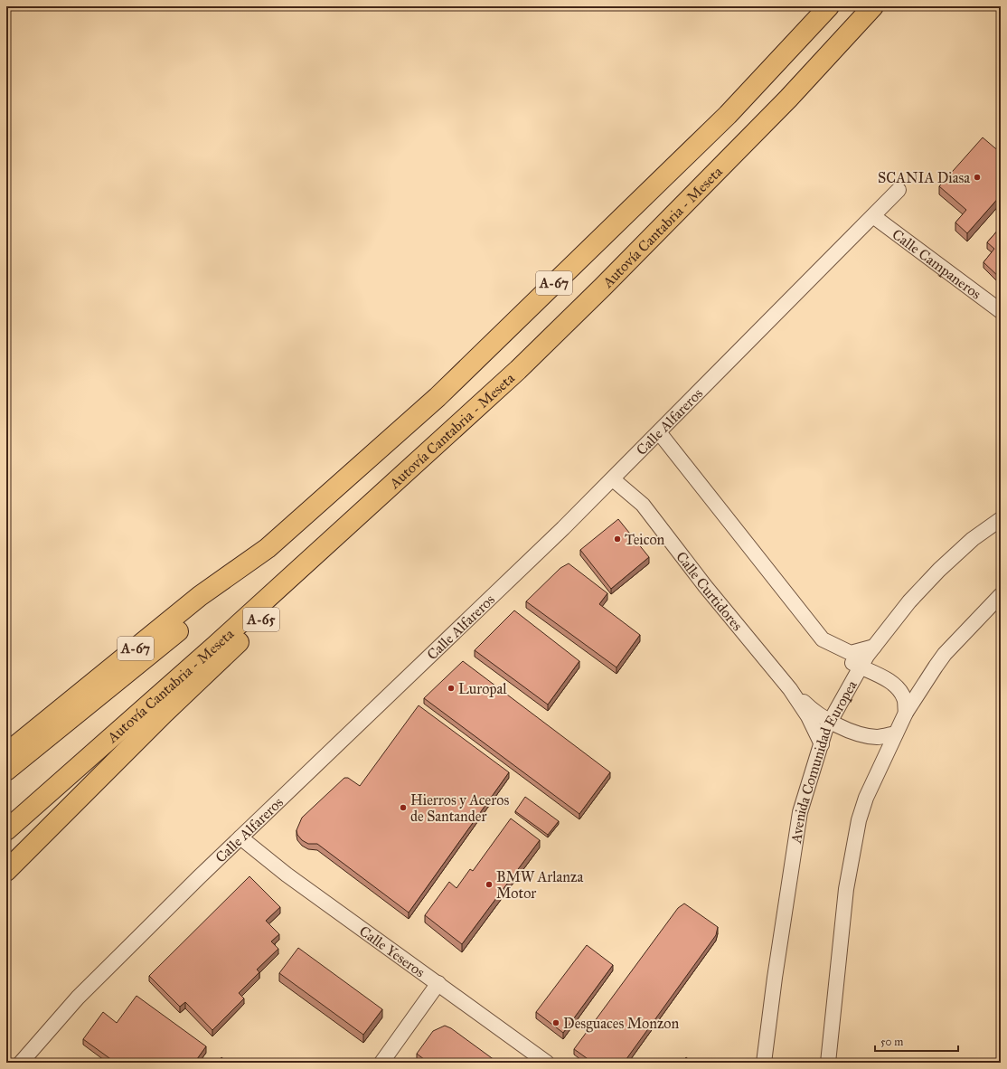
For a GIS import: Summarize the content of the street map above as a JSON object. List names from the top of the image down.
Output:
{
  "streets": {
    "highway": ["Autovía Cantabria - Meseta", "A-67", "A-65"],
    "street": [
      "Calle Campaneros",
      "Calle Alfareros",
      "Calle Curtidores",
      "Avenida Comunidad Europea",
      "Calle Yeseros"
    ]
  },
  "crossings": [
    ["Autovía Cantabria - Meseta", "A-65"],
    ["Calle Campaneros", "Calle Alfareros"],
    ["Calle Alfareros", "Calle Curtidores"],
    ["Calle Alfareros", "Calle Yeseros"],
    ["Calle Curtidores", "Avenida Comunidad Europea"]
  ],
  "places": [
    "SCANIA Diasa",
    "Teicon",
    "Luropal",
    "Hierros y Aceros de Santander",
    "BMW Arlanza Motor",
    "Desguaces Monzon"
  ],
  "scale_bar": "50 m"
}
